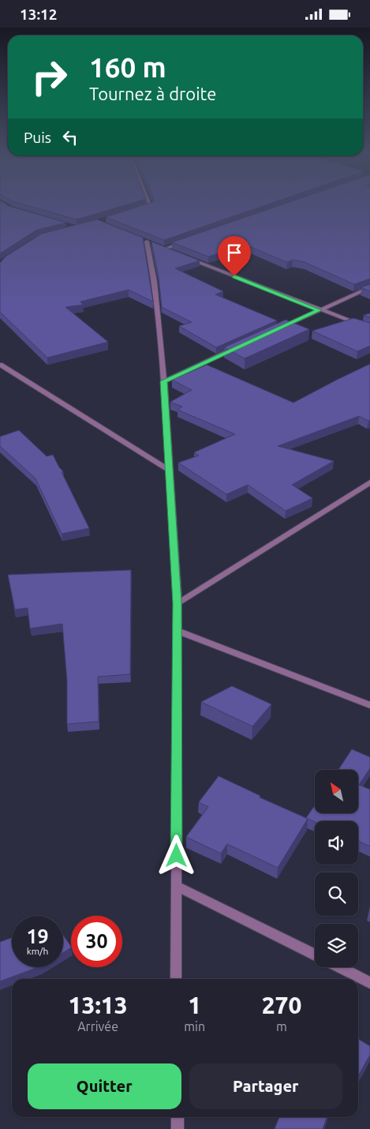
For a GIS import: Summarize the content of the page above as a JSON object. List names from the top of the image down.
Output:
{
  "north": "top left",
  "page": {
    "status": "13:12",
    "turn": ["160 m", "Tournez à droite"],
    "then": "Puis",
    "speed": "19 km/h",
    "limit": "30",
    "eta": [
      "13:13",
      "Arrivée",
      "1",
      "min",
      "270",
      "m"
    ],
    "buttons": ["Quitter", "Partager"]
  }
}
